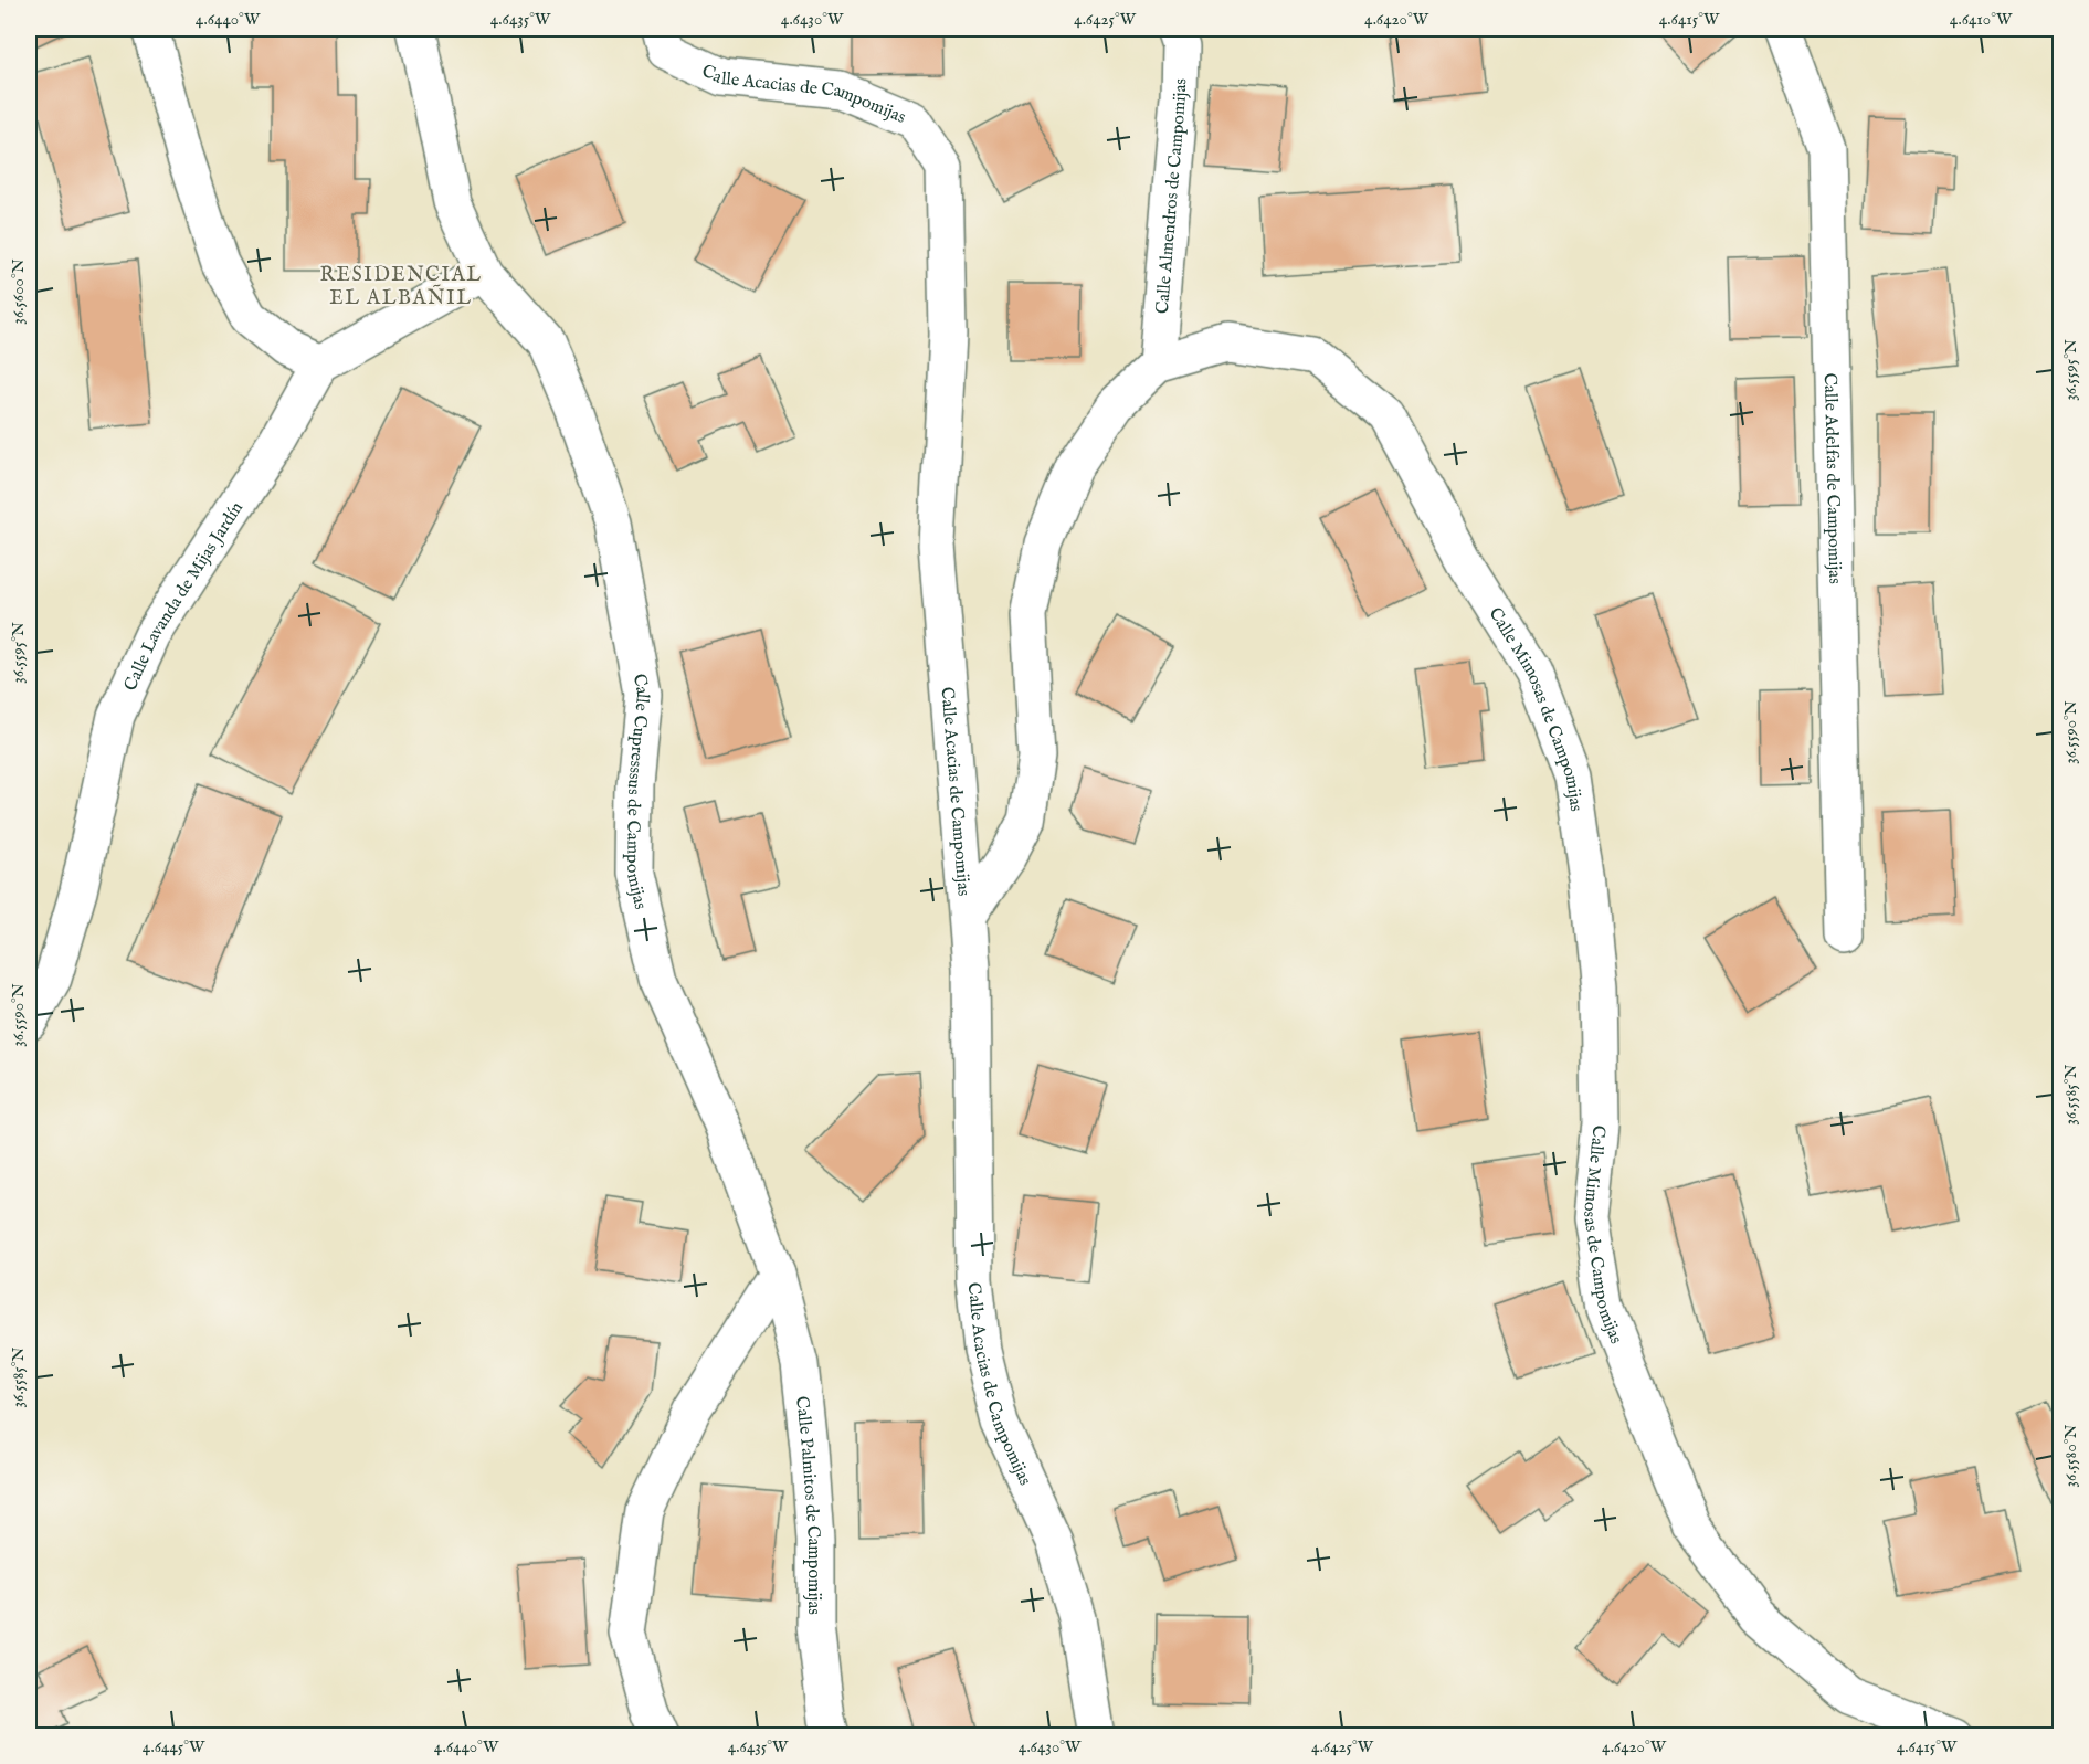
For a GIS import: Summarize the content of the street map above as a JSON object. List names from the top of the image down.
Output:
{
  "streets": {
    "street": [
      "Calle Acacias de Campomijas",
      "Calle Almendros de Campomijas",
      "Calle Adelfas de Campomijas",
      "Calle Lavanda de Mijas Jardín",
      "Calle Mimosas de Campomijas",
      "Calle Cupresssus de Campomijas",
      "Calle Palmitos de Campomijas"
    ]
  },
  "crossings": [
    ["Calle Acacias de Campomijas", "Calle Mimosas de Campomijas"],
    ["Calle Almendros de Campomijas", "Calle Mimosas de Campomijas"],
    ["Calle Cupresssus de Campomijas", "Calle Palmitos de Campomijas"]
  ],
  "districts": ["RESIDENCIAL EL ALBAÑIL"],
  "coordinates": [
    "4.6440°W",
    "4.6435°W",
    "4.6430°W",
    "4.6425°W",
    "4.6420°W",
    "4.6415°W",
    "4.6410°W",
    "36.5600°N",
    "36.5595°N",
    "36.5590°N",
    "36.5585°N",
    "36.5580°N",
    "4.6445°W"
  ]
}
